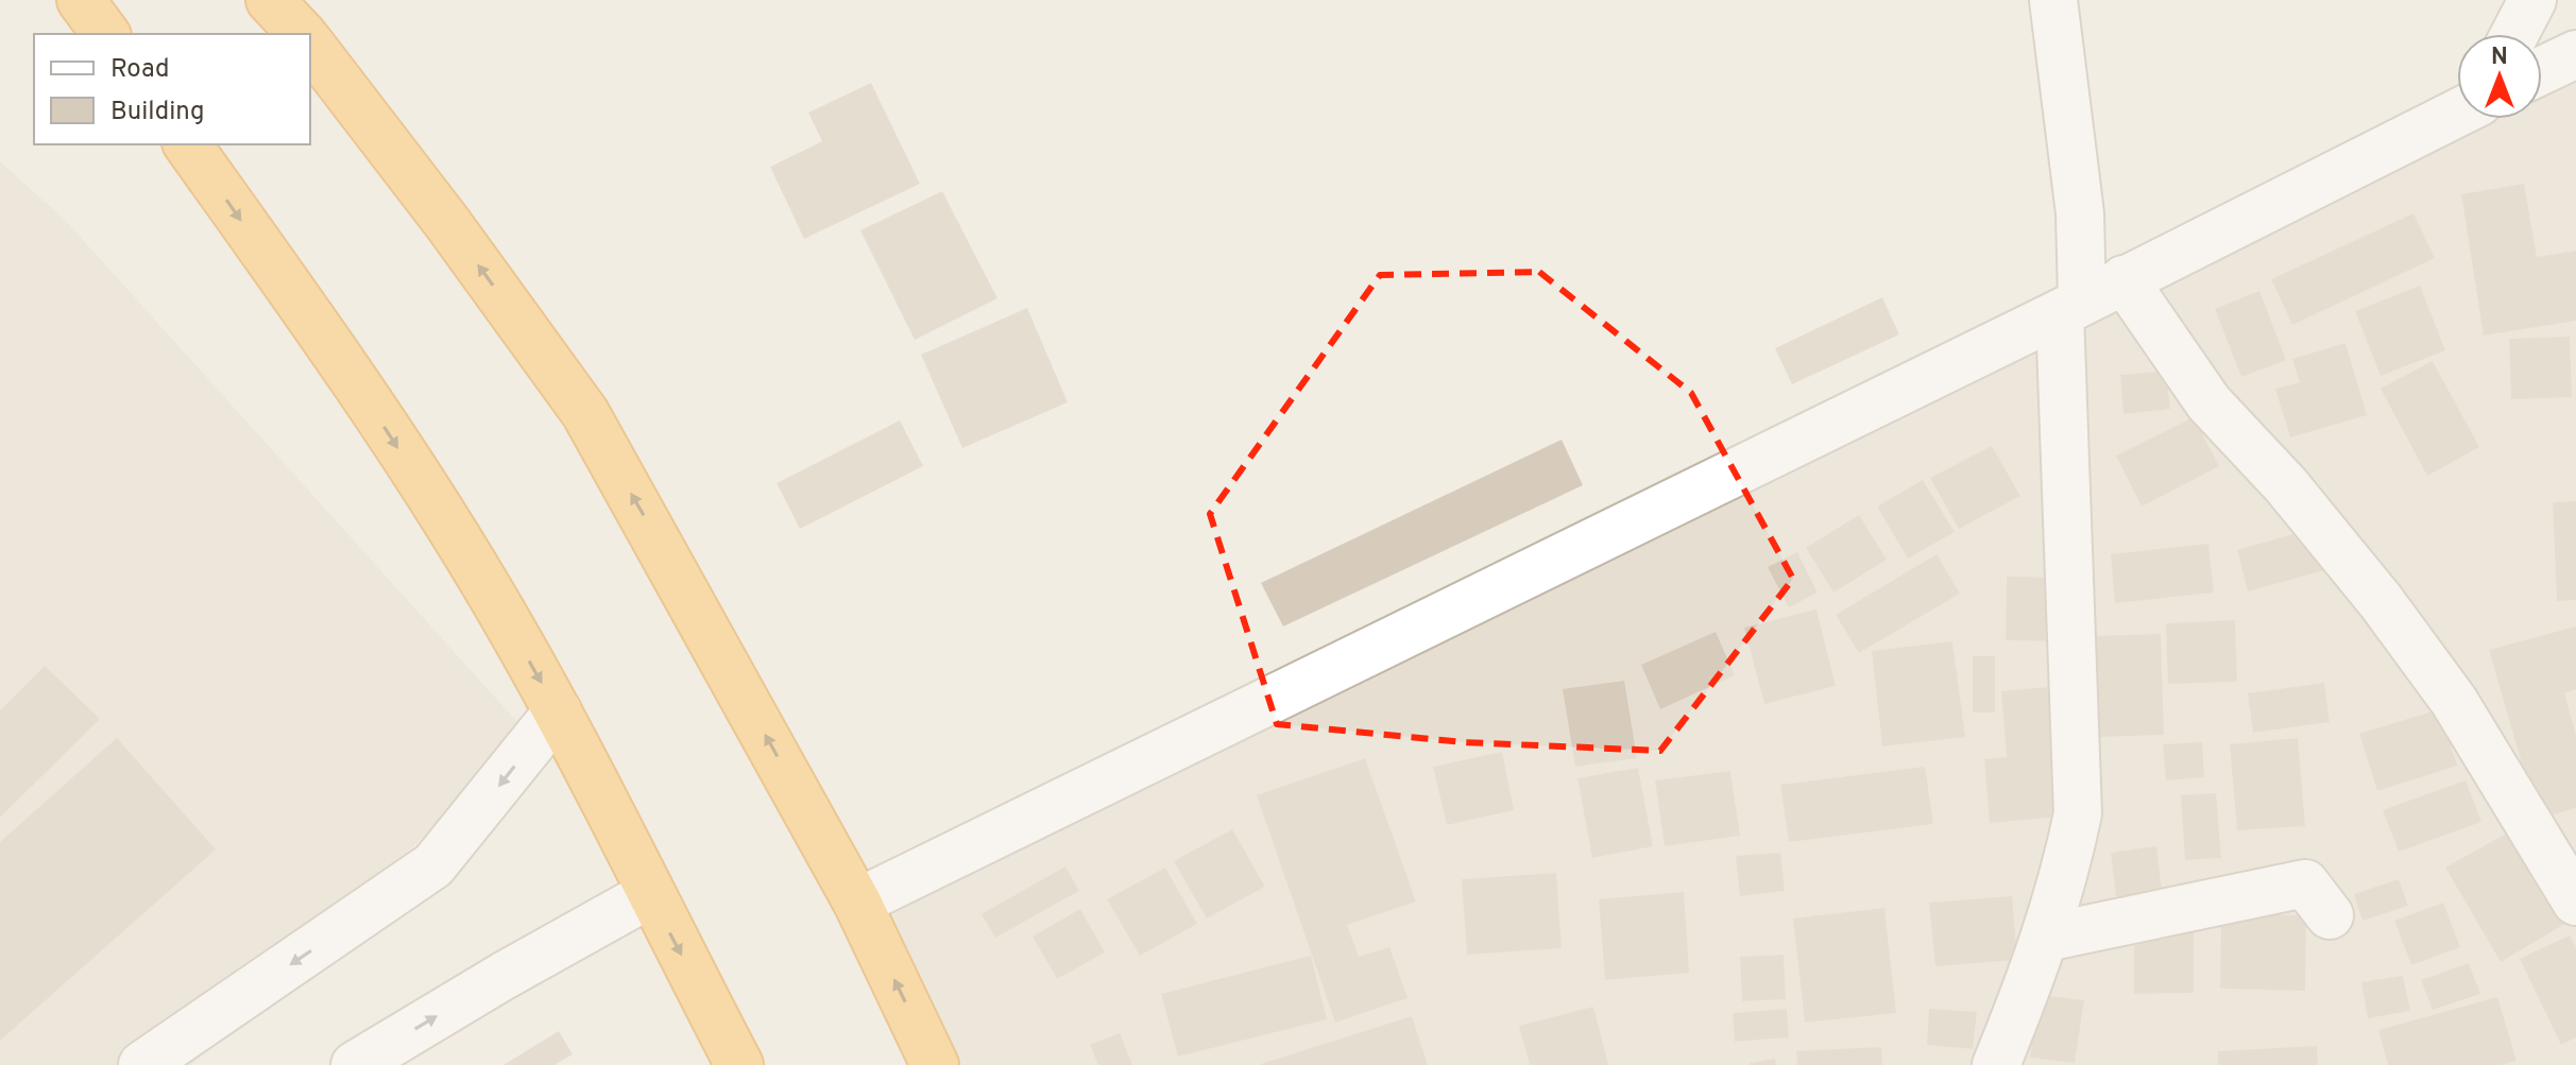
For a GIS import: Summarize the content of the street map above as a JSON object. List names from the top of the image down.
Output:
{
  "legend": ["Road", "Building"],
  "north": "top"
}
